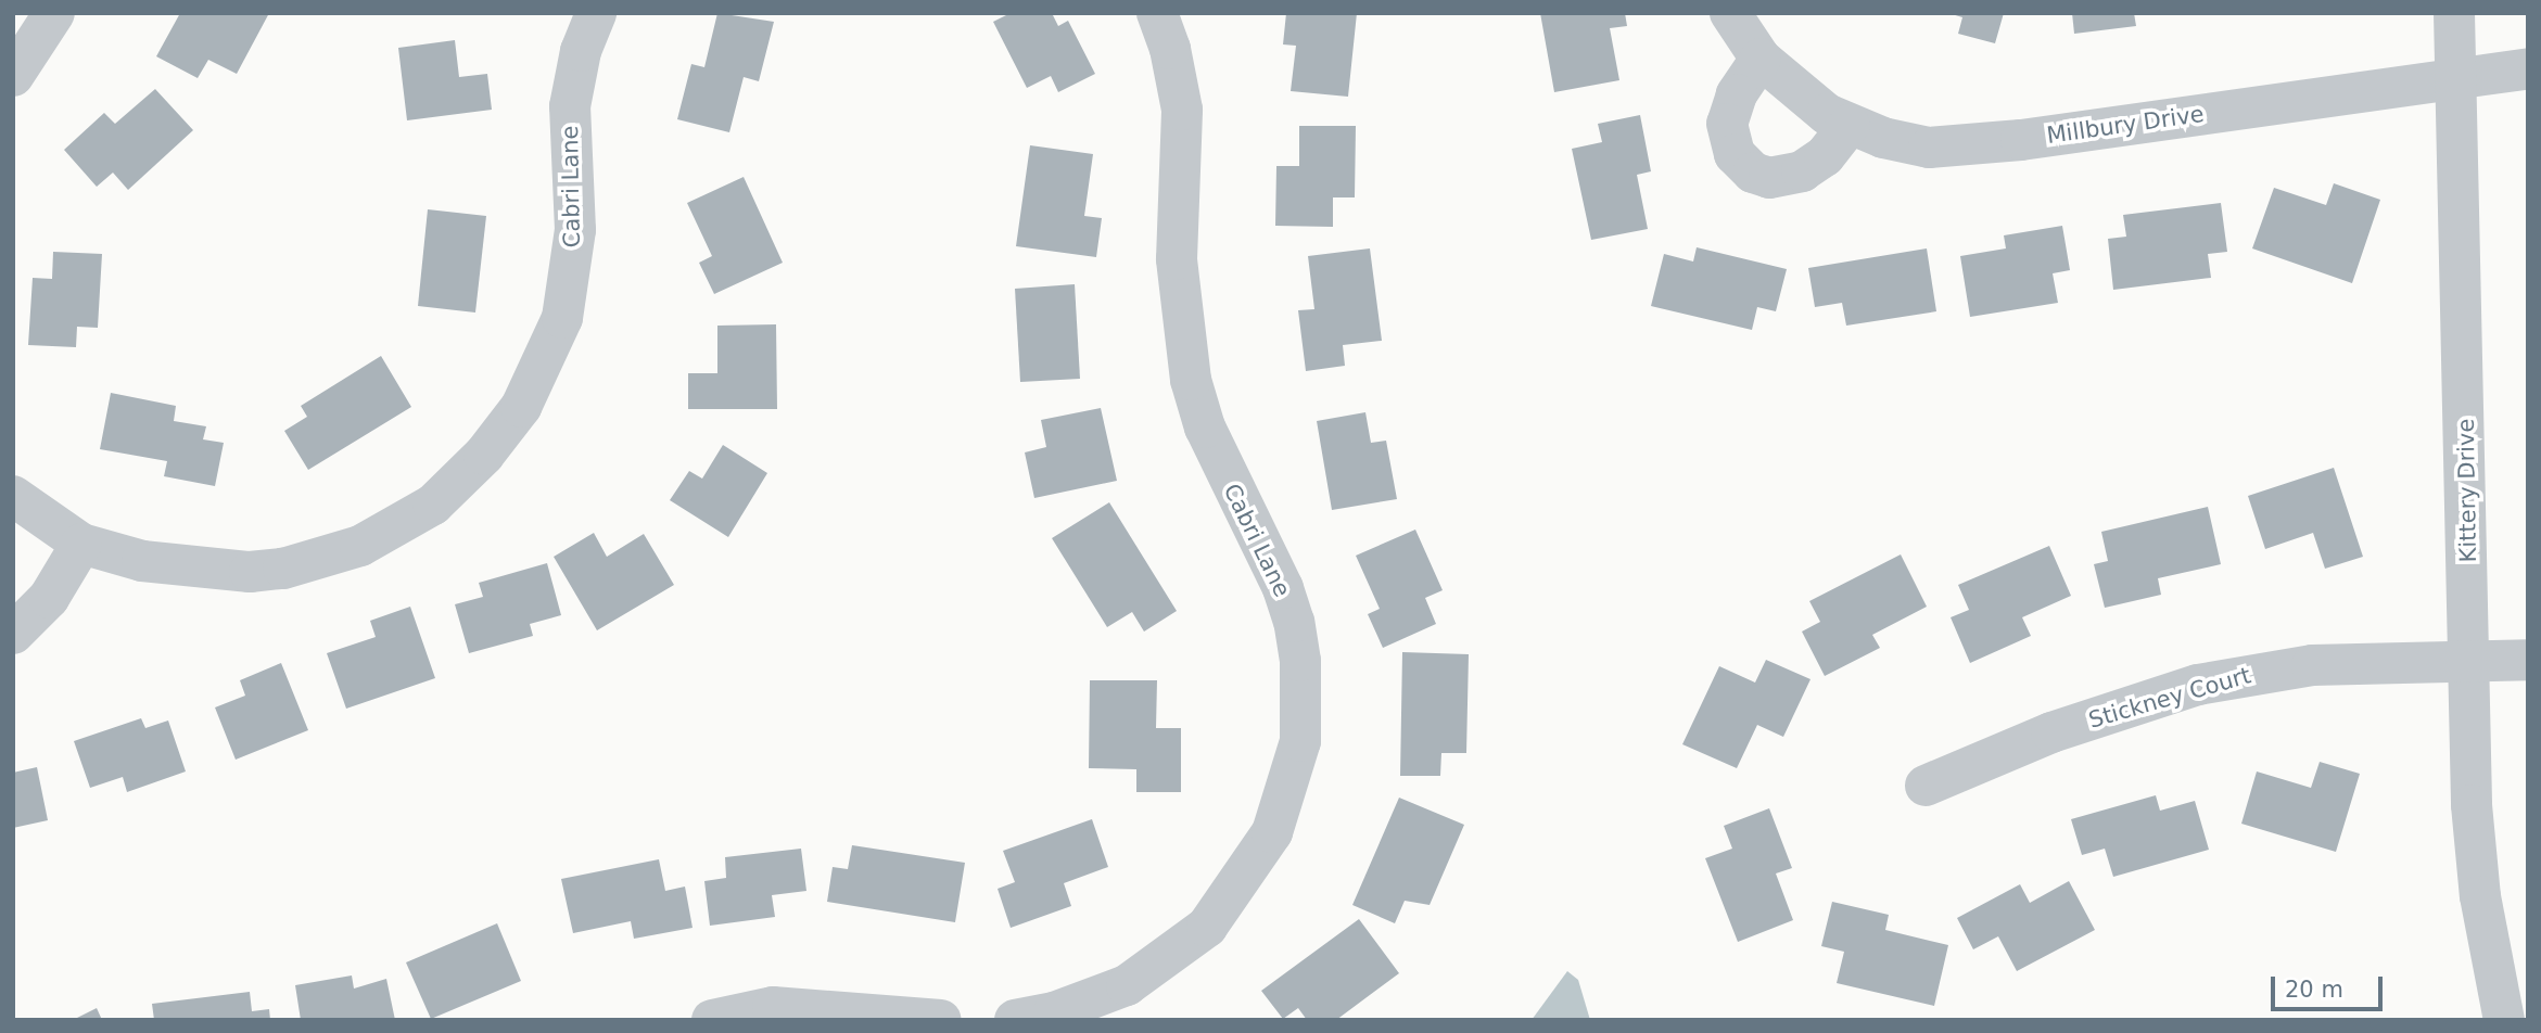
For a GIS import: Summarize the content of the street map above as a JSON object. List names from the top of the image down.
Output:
{
  "streets": {
    "street": [
      "Millbury Drive",
      "Cabri Lane",
      "Kittery Drive",
      "Stickney Court"
    ]
  },
  "crossings": [
    ["Millbury Drive", "Kittery Drive"],
    ["Kittery Drive", "Stickney Court"]
  ],
  "scale_bar": "20 m"
}
